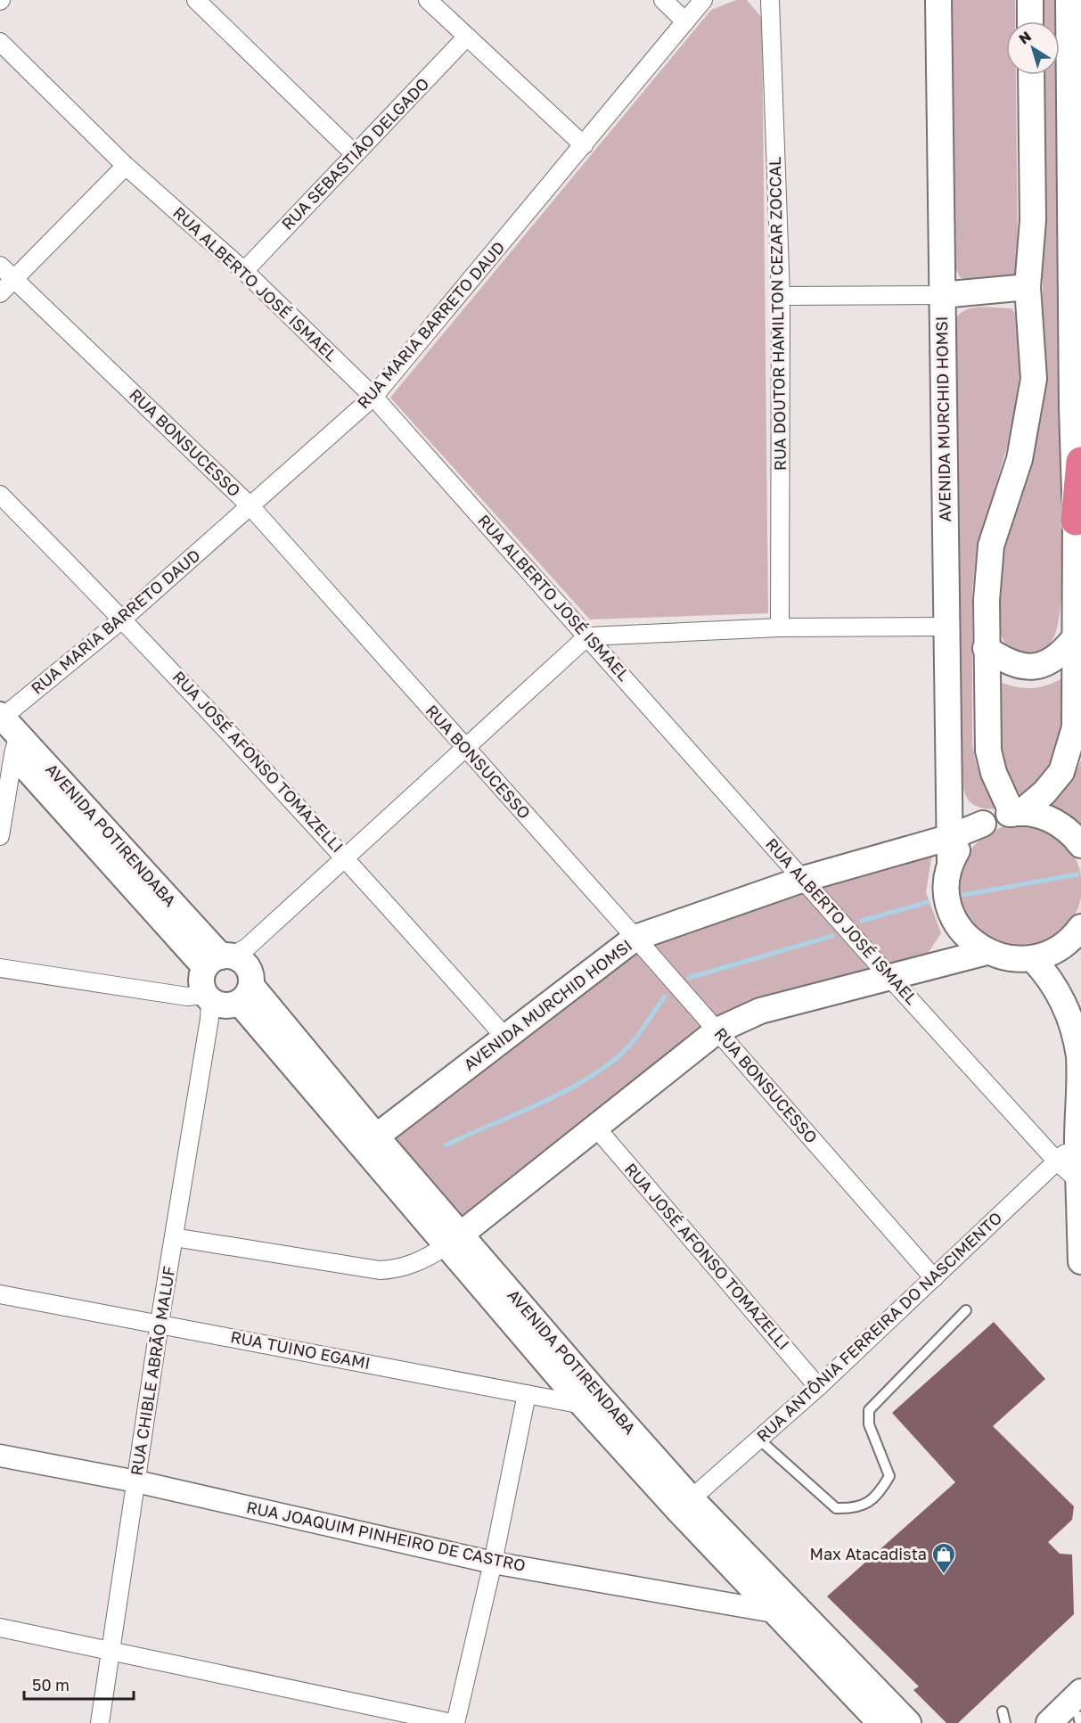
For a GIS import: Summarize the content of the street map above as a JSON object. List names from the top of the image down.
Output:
{
  "streets": {
    "main road": ["AVENIDA MURCHID HOMSI", "AVENIDA POTIRENDABA"],
    "street": [
      "RUA SEBASTIÃO DELGADO",
      "RUA ALBERTO JOSÉ ISMAEL",
      "RUA DOUTOR HAMILTON CEZAR ZOCCAL",
      "RUA MARIA BARRETO DAUD",
      "RUA BONSUCESSO",
      "RUA JOSÉ AFONSO TOMAZELLI",
      "RUA ANTÔNIA FERREIRA DO NASCIMENTO",
      "RUA TUINO EGAMI",
      "RUA CHIBLE ABRÃO MALUF",
      "RUA JOAQUIM PINHEIRO DE CASTRO"
    ]
  },
  "crossings": [
    ["RUA SEBASTIÃO DELGADO", "RUA ALBERTO JOSÉ ISMAEL"],
    ["RUA ALBERTO JOSÉ ISMAEL", "RUA MARIA BARRETO DAUD"],
    ["RUA ALBERTO JOSÉ ISMAEL", "AVENIDA MURCHID HOMSI"],
    ["RUA ALBERTO JOSÉ ISMAEL", "RUA ANTÔNIA FERREIRA DO NASCIMENTO"],
    ["RUA MARIA BARRETO DAUD", "RUA BONSUCESSO"],
    ["RUA MARIA BARRETO DAUD", "RUA JOSÉ AFONSO TOMAZELLI"],
    ["RUA MARIA BARRETO DAUD", "AVENIDA POTIRENDABA"],
    ["AVENIDA MURCHID HOMSI", "RUA BONSUCESSO"],
    ["AVENIDA MURCHID HOMSI", "RUA JOSÉ AFONSO TOMAZELLI"],
    ["AVENIDA MURCHID HOMSI", "AVENIDA POTIRENDABA"],
    ["RUA BONSUCESSO", "RUA ANTÔNIA FERREIRA DO NASCIMENTO"],
    ["RUA JOSÉ AFONSO TOMAZELLI", "RUA ANTÔNIA FERREIRA DO NASCIMENTO"],
    ["AVENIDA POTIRENDABA", "RUA ANTÔNIA FERREIRA DO NASCIMENTO"],
    ["AVENIDA POTIRENDABA", "RUA TUINO EGAMI"],
    ["AVENIDA POTIRENDABA", "RUA CHIBLE ABRÃO MALUF"],
    ["AVENIDA POTIRENDABA", "RUA JOAQUIM PINHEIRO DE CASTRO"],
    ["RUA TUINO EGAMI", "RUA CHIBLE ABRÃO MALUF"],
    ["RUA CHIBLE ABRÃO MALUF", "RUA JOAQUIM PINHEIRO DE CASTRO"]
  ],
  "places": {
    "shop": ["Max Atacadista"]
  },
  "scale_bar": "50 m",
  "north": "top left"
}
